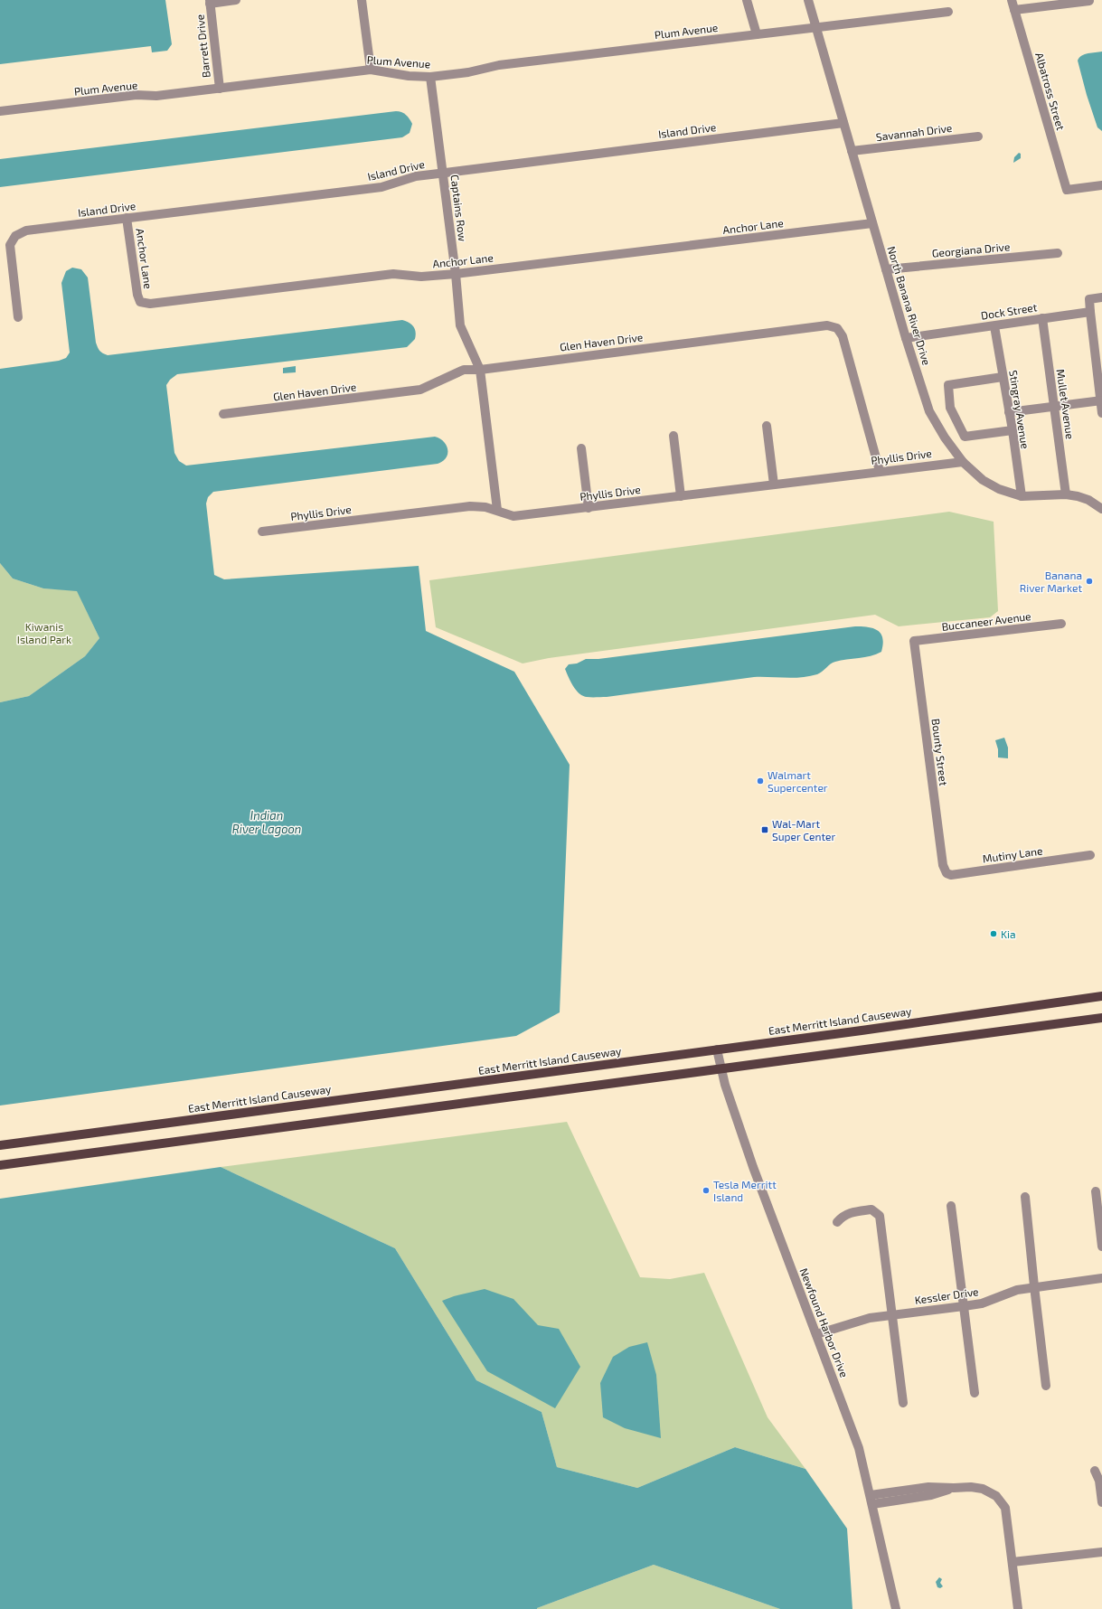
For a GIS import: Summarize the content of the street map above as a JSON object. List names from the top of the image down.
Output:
{
  "streets": {
    "main road": ["East Merritt Island Causeway"],
    "street": [
      "Plum Avenue",
      "Barrett Drive",
      "Albatross Street",
      "Island Drive",
      "Savannah Drive",
      "Captains Row",
      "Anchor Lane",
      "Georgiana Drive",
      "North Banana River Drive",
      "Dock Street",
      "Glen Haven Drive",
      "Mullet Avenue",
      "Stingray Avenue",
      "Phyllis Drive",
      "Buccaneer Avenue",
      "Bounty Street",
      "Mutiny Lane",
      "Kessler Drive",
      "Newfound Harbor Drive"
    ]
  },
  "crossings": [
    ["Plum Avenue", "Barrett Drive"],
    ["Plum Avenue", "Captains Row"],
    ["Plum Avenue", "North Banana River Drive"],
    ["Island Drive", "Captains Row"],
    ["Island Drive", "Anchor Lane"],
    ["Island Drive", "North Banana River Drive"],
    ["Savannah Drive", "North Banana River Drive"],
    ["Captains Row", "Anchor Lane"],
    ["Captains Row", "Glen Haven Drive"],
    ["Captains Row", "Phyllis Drive"],
    ["Anchor Lane", "North Banana River Drive"],
    ["Georgiana Drive", "North Banana River Drive"],
    ["North Banana River Drive", "Dock Street"],
    ["North Banana River Drive", "Mullet Avenue"],
    ["North Banana River Drive", "Stingray Avenue"],
    ["North Banana River Drive", "Phyllis Drive"],
    ["Dock Street", "Mullet Avenue"],
    ["Dock Street", "Stingray Avenue"],
    ["Glen Haven Drive", "Phyllis Drive"],
    ["Buccaneer Avenue", "Bounty Street"],
    ["Bounty Street", "Mutiny Lane"],
    ["East Merritt Island Causeway", "Newfound Harbor Drive"],
    ["Kessler Drive", "Newfound Harbor Drive"]
  ],
  "water": ["Indian River Lagoon"],
  "parks": ["Kiwanis Island Park"],
  "places": {
    "other": [
      "Banana River Market",
      "Walmart Supercenter",
      "Kia",
      "Tesla Merritt Island"
    ],
    "transit": ["Wal-Mart Super Center"]
  }
}
